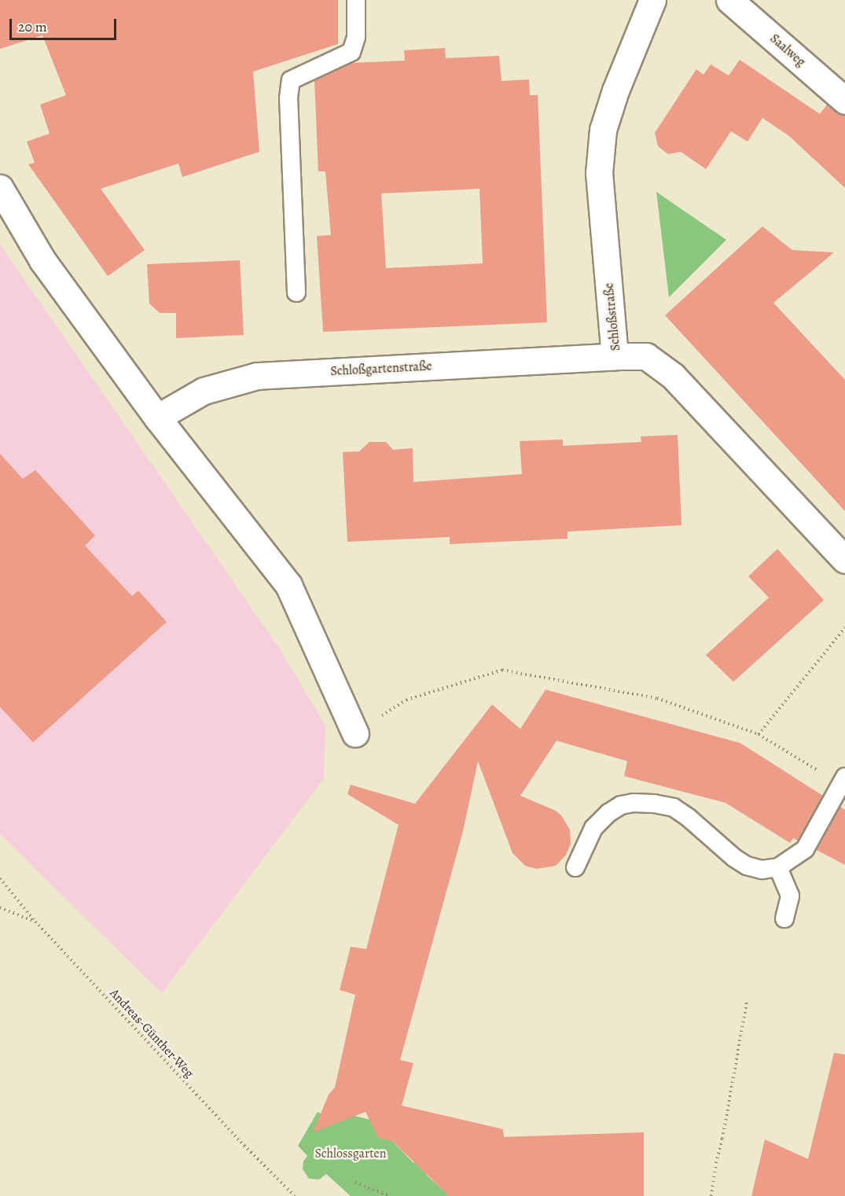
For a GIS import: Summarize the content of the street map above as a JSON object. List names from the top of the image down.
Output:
{
  "streets": {
    "street": ["Saalweg", "Schloßstraße", "Schloßgartenstraße"],
    "path": ["Andreas-Günther-Weg"]
  },
  "crossings": [
    ["Schloßstraße", "Schloßgartenstraße"]
  ],
  "parks": ["Schlossgarten"],
  "scale_bar": "20 m"
}
